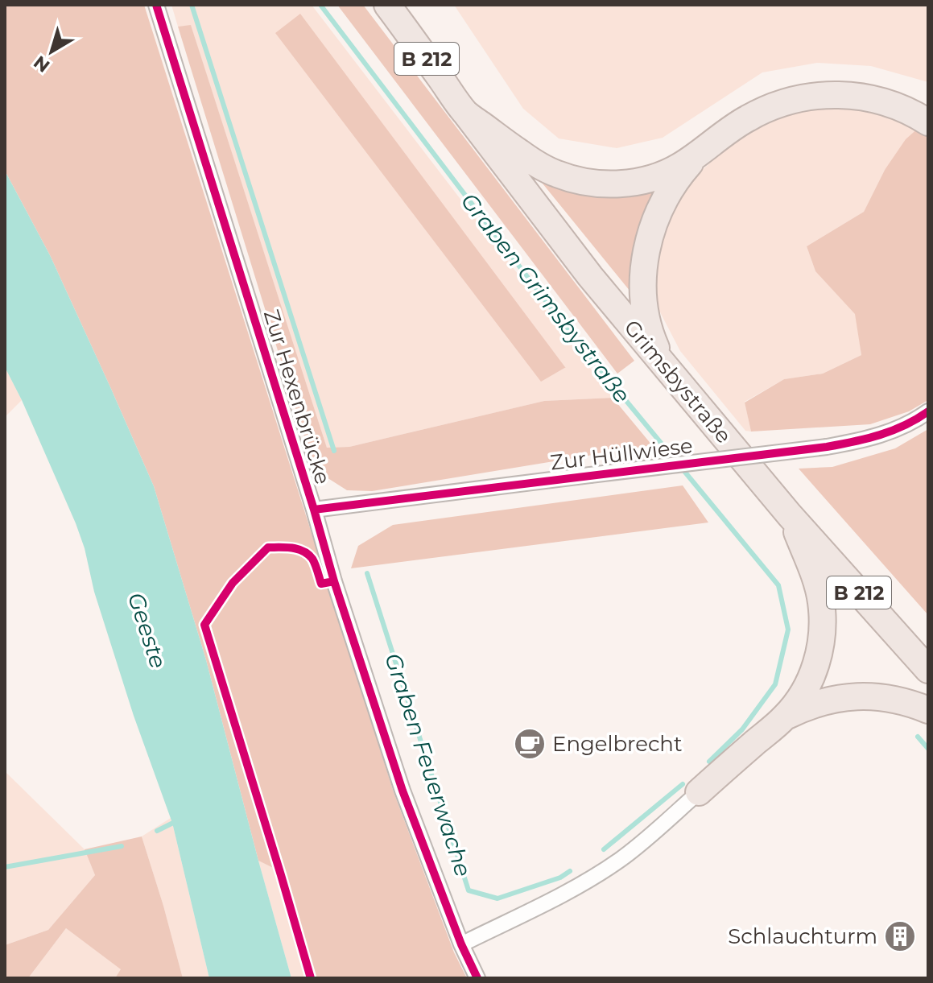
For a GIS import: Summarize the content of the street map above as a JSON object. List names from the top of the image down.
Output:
{
  "streets": {
    "highway": ["B 212", "Grimsbystraße"],
    "street": ["Zur Hexenbrücke", "Zur Hüllwiese"]
  },
  "crossings": [
    ["B 212", "Grimsbystraße"],
    ["Zur Hexenbrücke", "Zur Hüllwiese"]
  ],
  "water": ["Graben Grimsbystraße", "Geeste", "Graben Feuerwache"],
  "places": {
    "cafe": ["Engelbrecht"],
    "building": ["Schlauchturm"]
  },
  "north": "bottom left"
}
